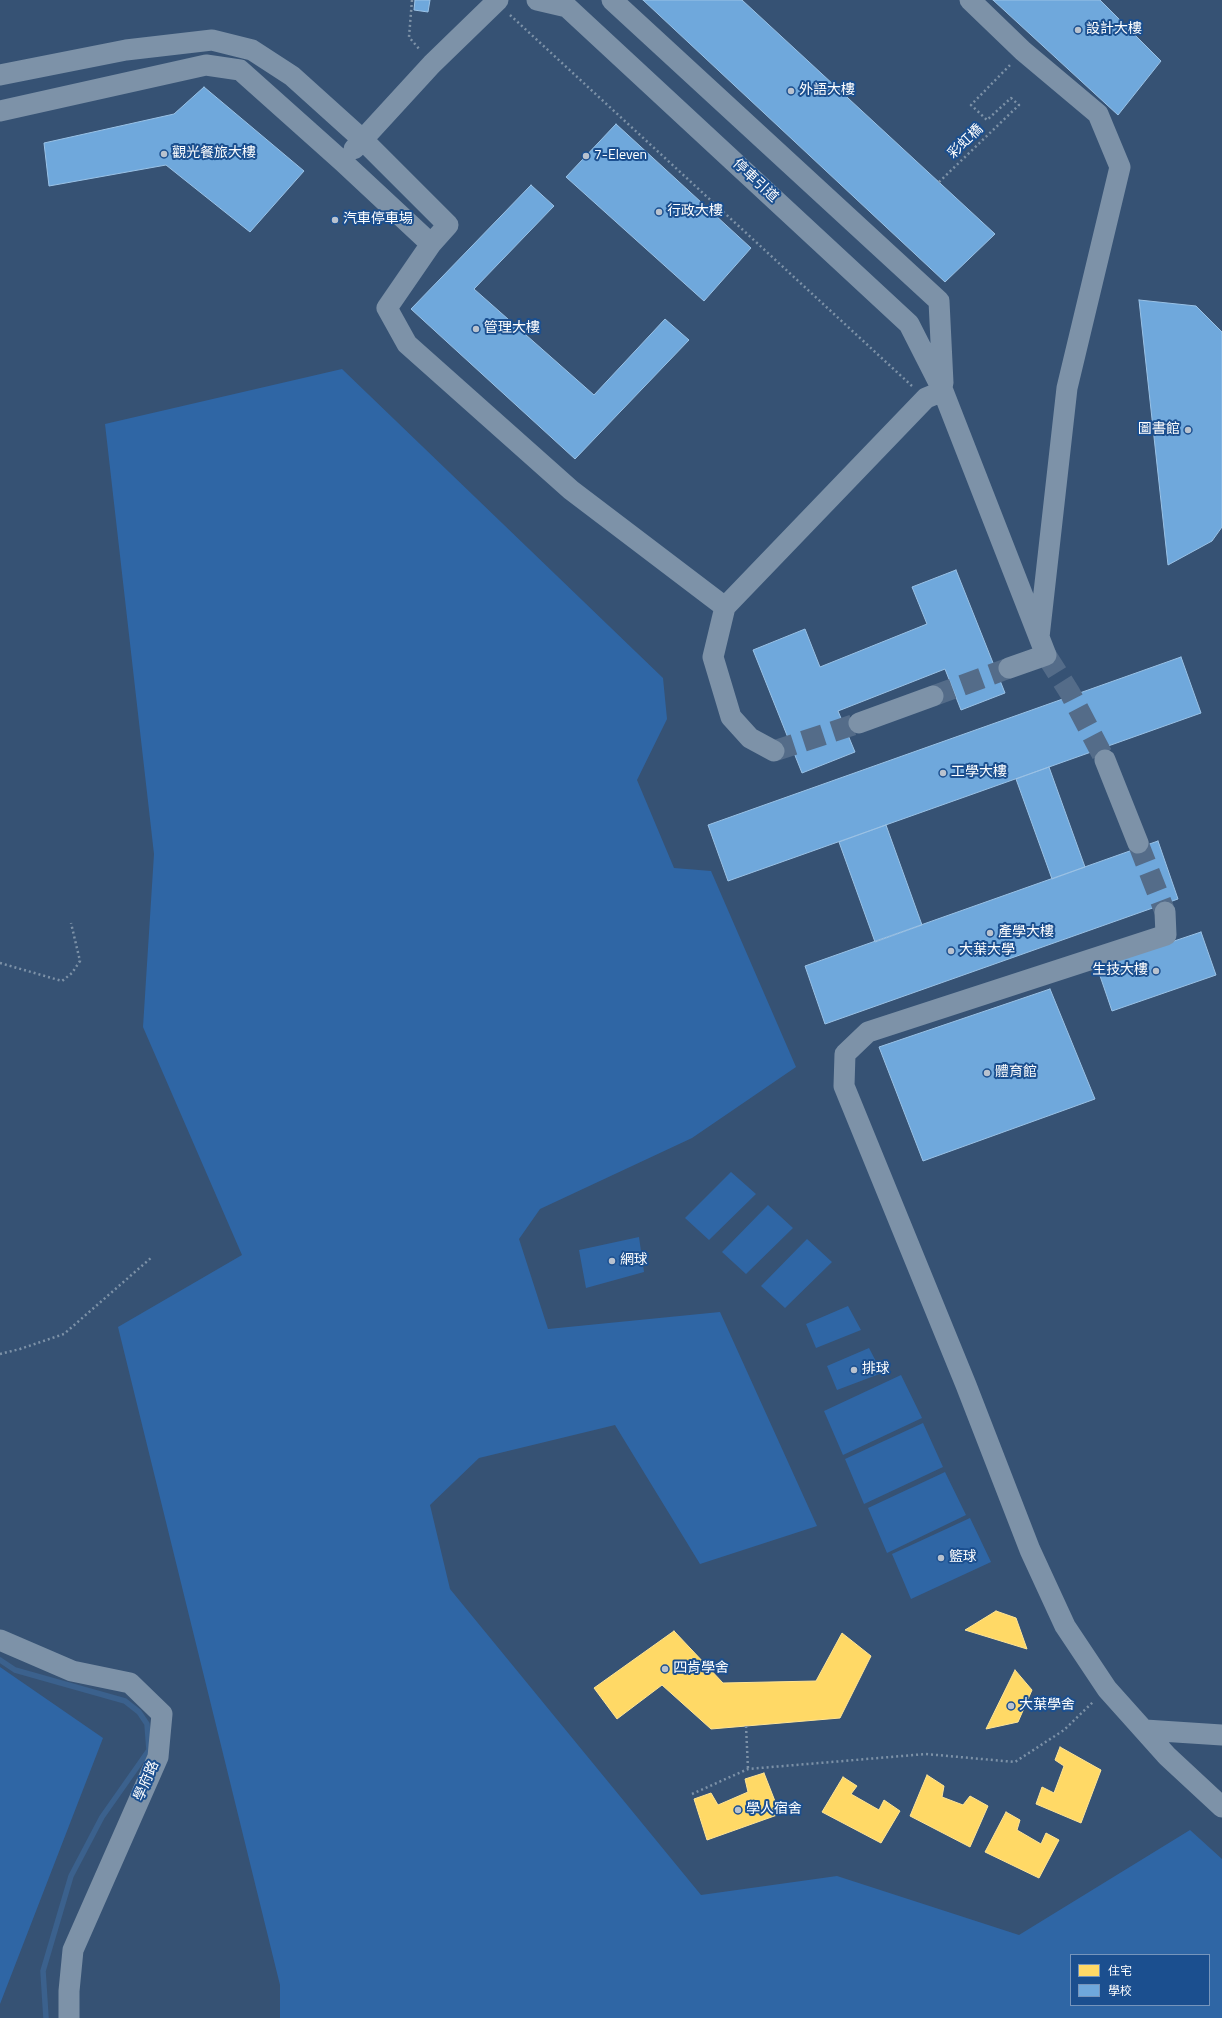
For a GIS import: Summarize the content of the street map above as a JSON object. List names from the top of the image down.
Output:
{
  "streets": {
    "street": ["停車引道", "學府路"],
    "path": ["彩虹橋"]
  },
  "places": [
    "設計大樓",
    "外語大樓",
    "觀光餐旅大樓",
    "7-Eleven",
    "行政大樓",
    "汽車停車場",
    "管理大樓",
    "圖書館",
    "工學大樓",
    "產學大樓",
    "大葉大學",
    "生技大樓",
    "體育館",
    "網球",
    "排球",
    "籃球",
    "四肯學舍",
    "大葉學舍",
    "學人宿舍"
  ],
  "legend": ["住宅", "學校"]
}
